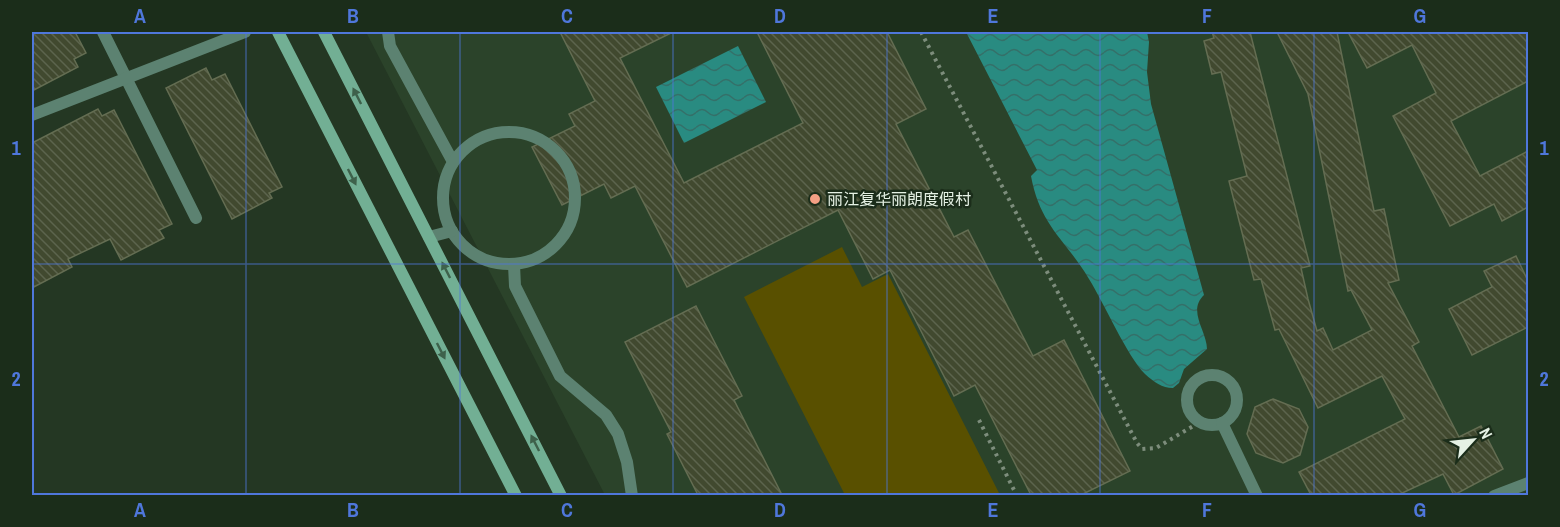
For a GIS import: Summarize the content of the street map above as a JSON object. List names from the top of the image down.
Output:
{
  "places": ["丽江复华丽朗度假村"],
  "north": "top right",
  "grid": {
    "columns": [
      "A",
      "B",
      "C",
      "D",
      "E",
      "F",
      "G"
    ],
    "rows": ["1", "2"]
  }
}
